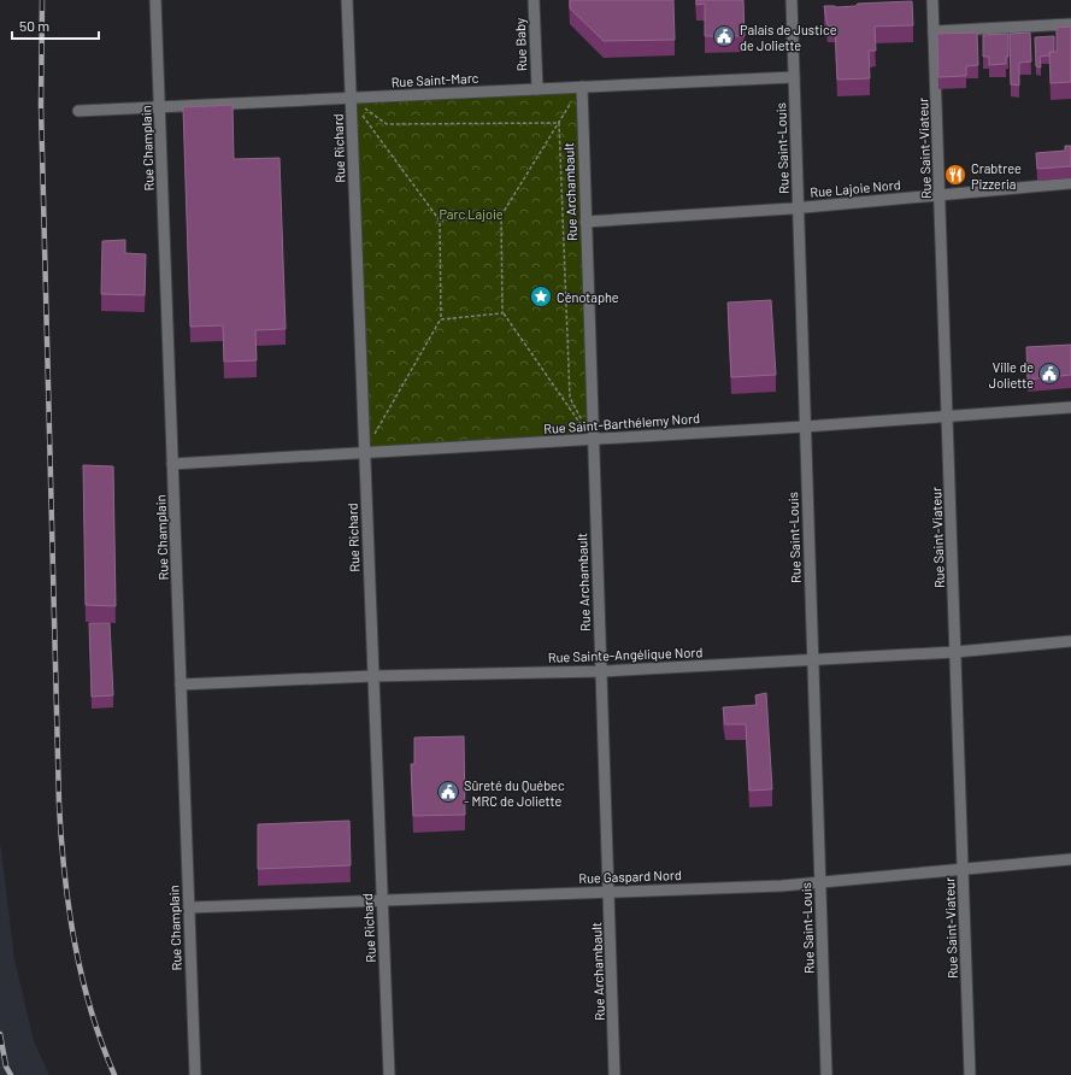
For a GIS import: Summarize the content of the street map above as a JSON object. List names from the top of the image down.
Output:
{
  "streets": {
    "street": [
      "Rue Baby",
      "Rue Saint-Marc",
      "Rue Champlain",
      "Rue Richard",
      "Rue Saint-Louis",
      "Rue Saint-Viateur",
      "Rue Lajoie Nord",
      "Rue Archambault",
      "Rue Saint-Barthélemy Nord",
      "Rue Sainte-Angélique Nord",
      "Rue Gaspard Nord"
    ]
  },
  "crossings": [
    ["Rue Baby", "Rue Saint-Marc"],
    ["Rue Saint-Marc", "Rue Champlain"],
    ["Rue Saint-Marc", "Rue Richard"],
    ["Rue Saint-Marc", "Rue Saint-Louis"],
    ["Rue Saint-Marc", "Rue Archambault"],
    ["Rue Champlain", "Rue Saint-Barthélemy Nord"],
    ["Rue Champlain", "Rue Sainte-Angélique Nord"],
    ["Rue Champlain", "Rue Gaspard Nord"],
    ["Rue Richard", "Rue Saint-Barthélemy Nord"],
    ["Rue Richard", "Rue Sainte-Angélique Nord"],
    ["Rue Richard", "Rue Gaspard Nord"],
    ["Rue Saint-Louis", "Rue Lajoie Nord"],
    ["Rue Saint-Louis", "Rue Saint-Barthélemy Nord"],
    ["Rue Saint-Louis", "Rue Sainte-Angélique Nord"],
    ["Rue Saint-Louis", "Rue Gaspard Nord"],
    ["Rue Saint-Viateur", "Rue Lajoie Nord"],
    ["Rue Saint-Viateur", "Rue Saint-Barthélemy Nord"],
    ["Rue Saint-Viateur", "Rue Sainte-Angélique Nord"],
    ["Rue Saint-Viateur", "Rue Gaspard Nord"],
    ["Rue Lajoie Nord", "Rue Archambault"],
    ["Rue Archambault", "Rue Saint-Barthélemy Nord"],
    ["Rue Archambault", "Rue Sainte-Angélique Nord"],
    ["Rue Archambault", "Rue Gaspard Nord"]
  ],
  "parks": ["Parc Lajoie"],
  "places": {
    "public building": ["Palais de Justice de Joliette", "Ville de Joliette", "Sûreté du Québec - MRC de Joliette"],
    "restaurant": ["Crabtree Pizzeria"],
    "place": ["Cénotaphe"]
  },
  "scale_bar": "50 m"
}
